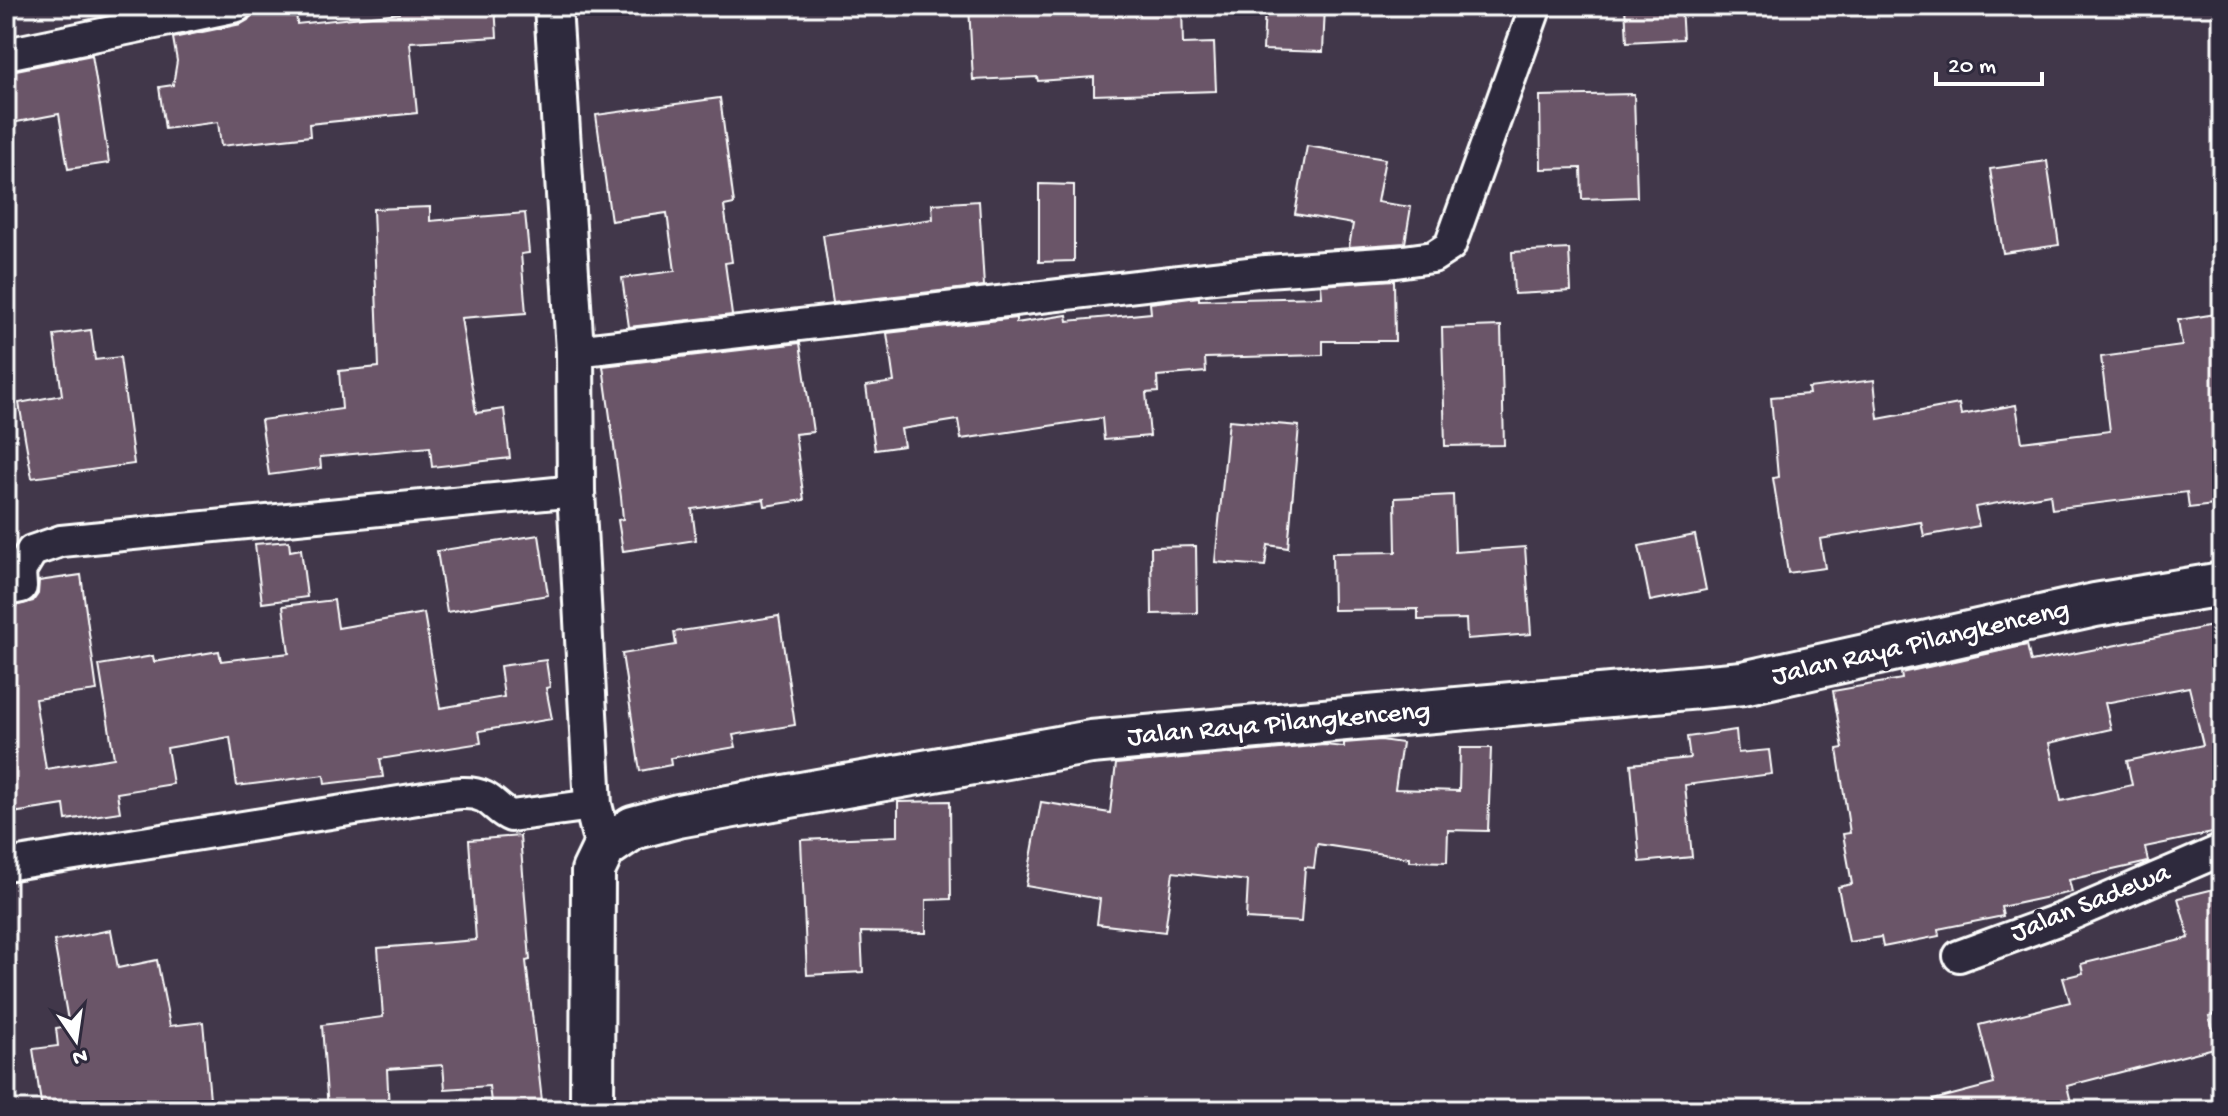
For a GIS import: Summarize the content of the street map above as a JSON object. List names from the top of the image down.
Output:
{
  "streets": {
    "main road": ["Jalan Raya Pilangkenceng"],
    "street": ["Jalan Sadewa"]
  },
  "scale_bar": "20 m",
  "north": "bottom"
}
